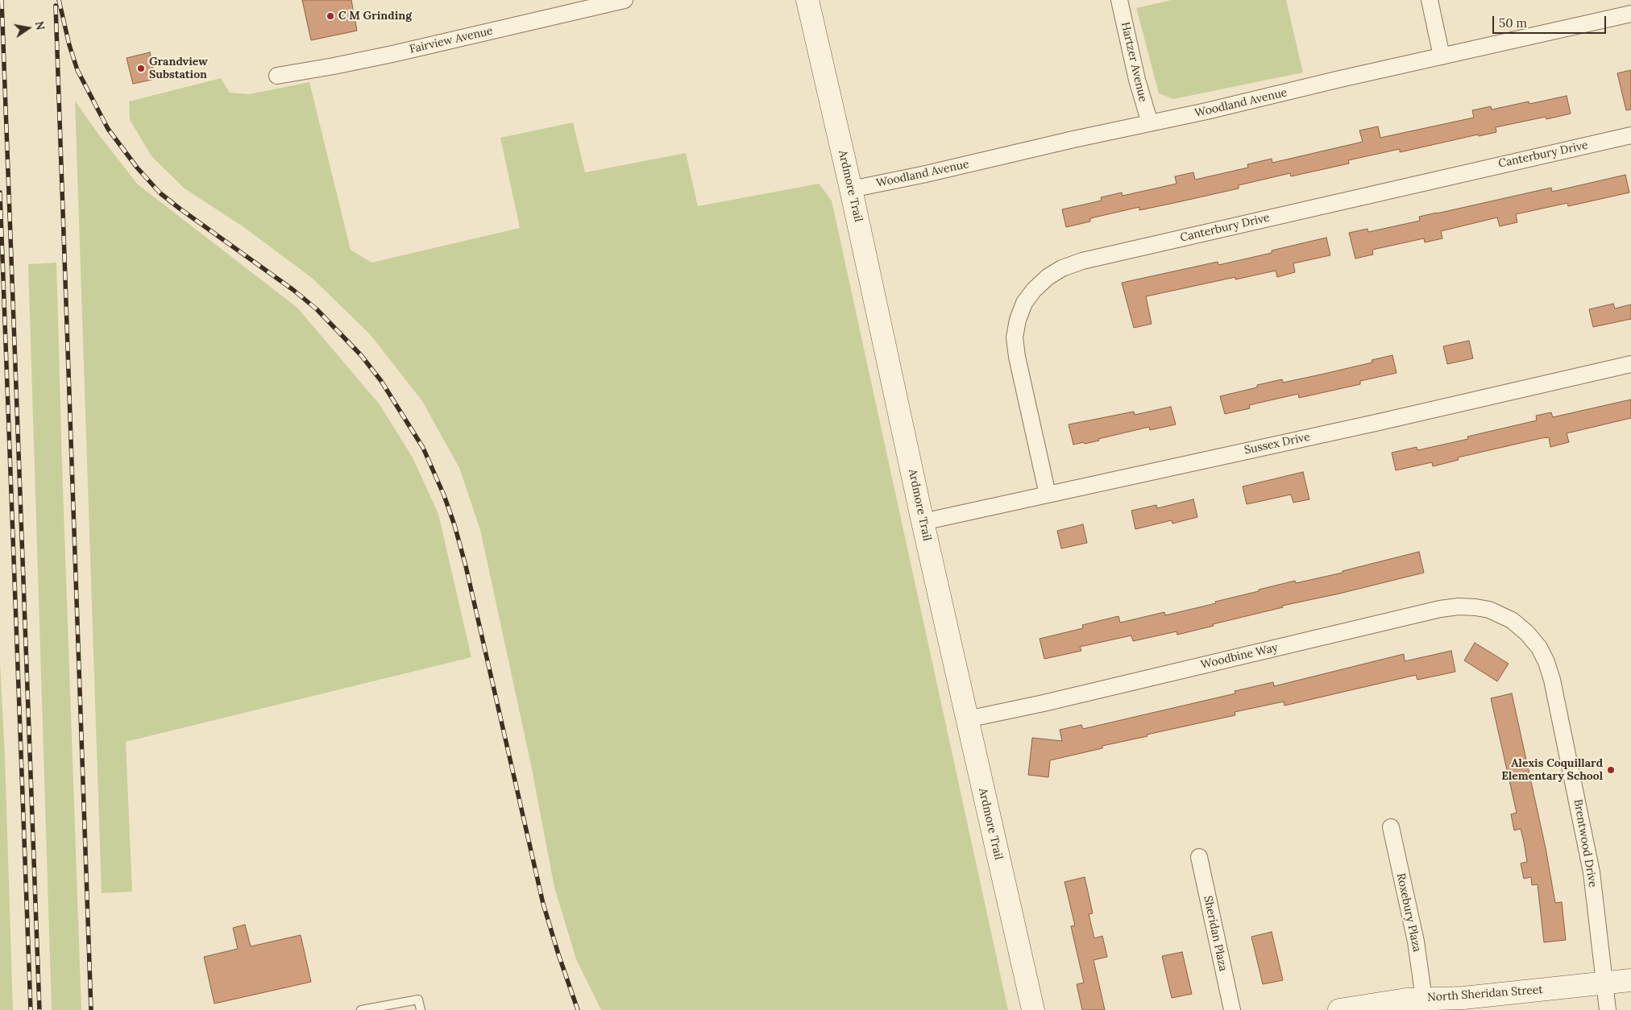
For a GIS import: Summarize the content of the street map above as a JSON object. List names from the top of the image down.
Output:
{
  "streets": {
    "street": [
      "Fairview Avenue",
      "Hartzer Avenue",
      "Woodland Avenue",
      "Canterbury Drive",
      "Ardmore Trail",
      "Sussex Drive",
      "Woodbine Way",
      "Brentwood Drive",
      "Roxebury Plaza",
      "Sheridan Plaza",
      "North Sheridan Street"
    ]
  },
  "crossings": [
    ["Hartzer Avenue", "Woodland Avenue"],
    ["Woodland Avenue", "Ardmore Trail"],
    ["Canterbury Drive", "Sussex Drive"],
    ["Ardmore Trail", "Sussex Drive"],
    ["Ardmore Trail", "Woodbine Way"],
    ["Woodbine Way", "Brentwood Drive"],
    ["Brentwood Drive", "North Sheridan Street"],
    ["Roxebury Plaza", "North Sheridan Street"]
  ],
  "places": ["C M Grinding", "Grandview Substation", "Alexis Coquillard Elementary School"],
  "scale_bar": "50 m",
  "north": "right"
}
